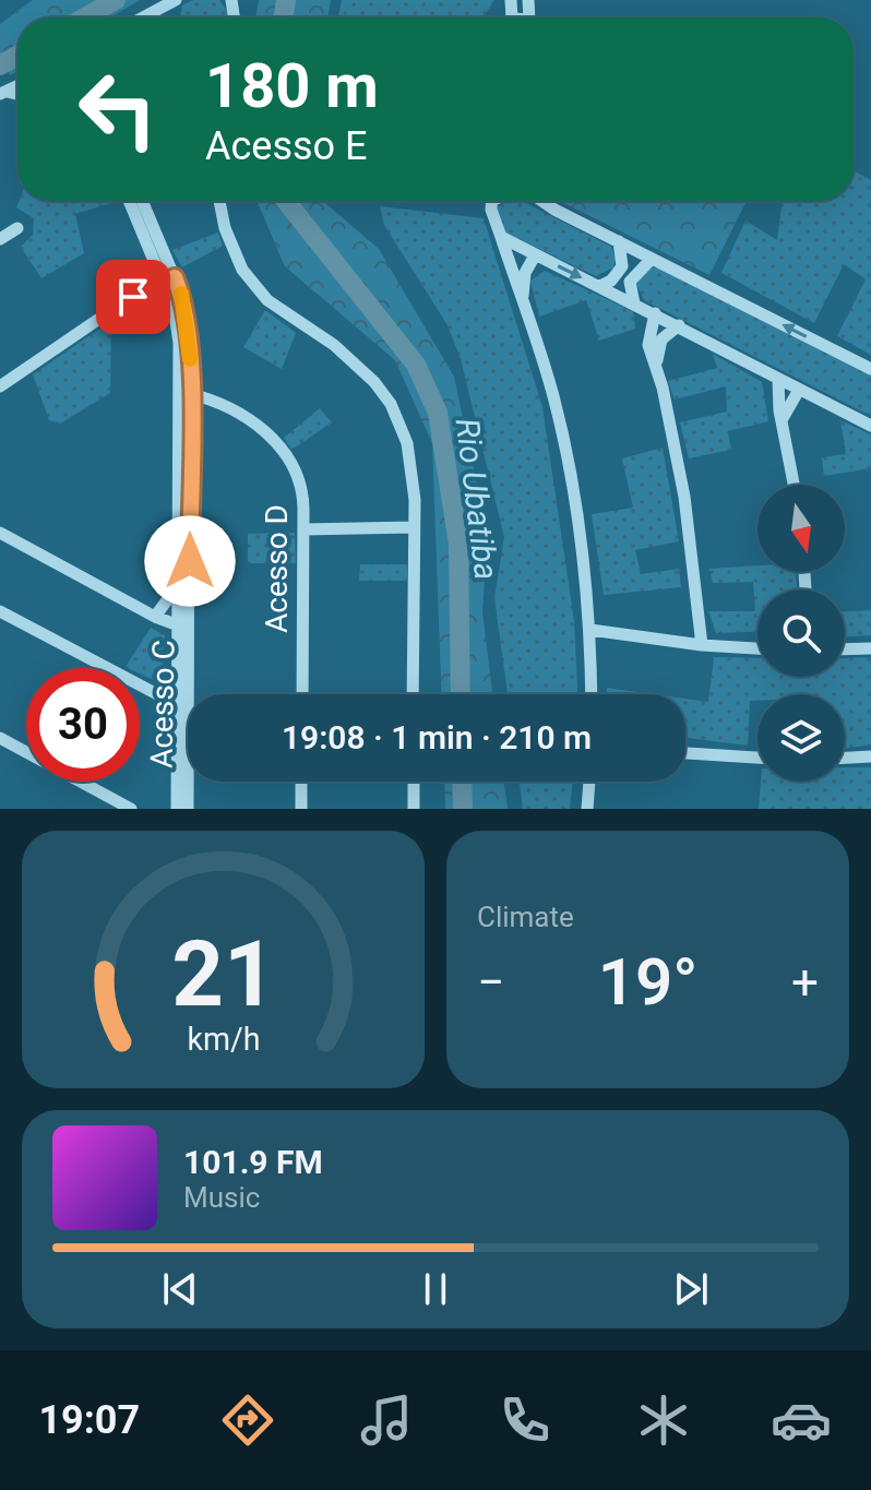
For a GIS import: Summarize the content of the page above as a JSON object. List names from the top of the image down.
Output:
{
  "streets": {
    "street": ["Acesso D", "Acesso C"]
  },
  "crossings": [
    ["Acesso D", "Acesso C"]
  ],
  "water": ["Rio Ubatiba"],
  "north": "bottom",
  "page": {
    "turn": ["180 m", "Acesso E"],
    "limit": "30",
    "trip": "19:08 · 1 min · 210 m",
    "tile": "Climate",
    "heat": ["−", "19°", "+"],
    "song": ["101.9 FM", "Music"],
    "tabs": "19:07",
    "gauge": ["21", "km/h"]
  }
}
